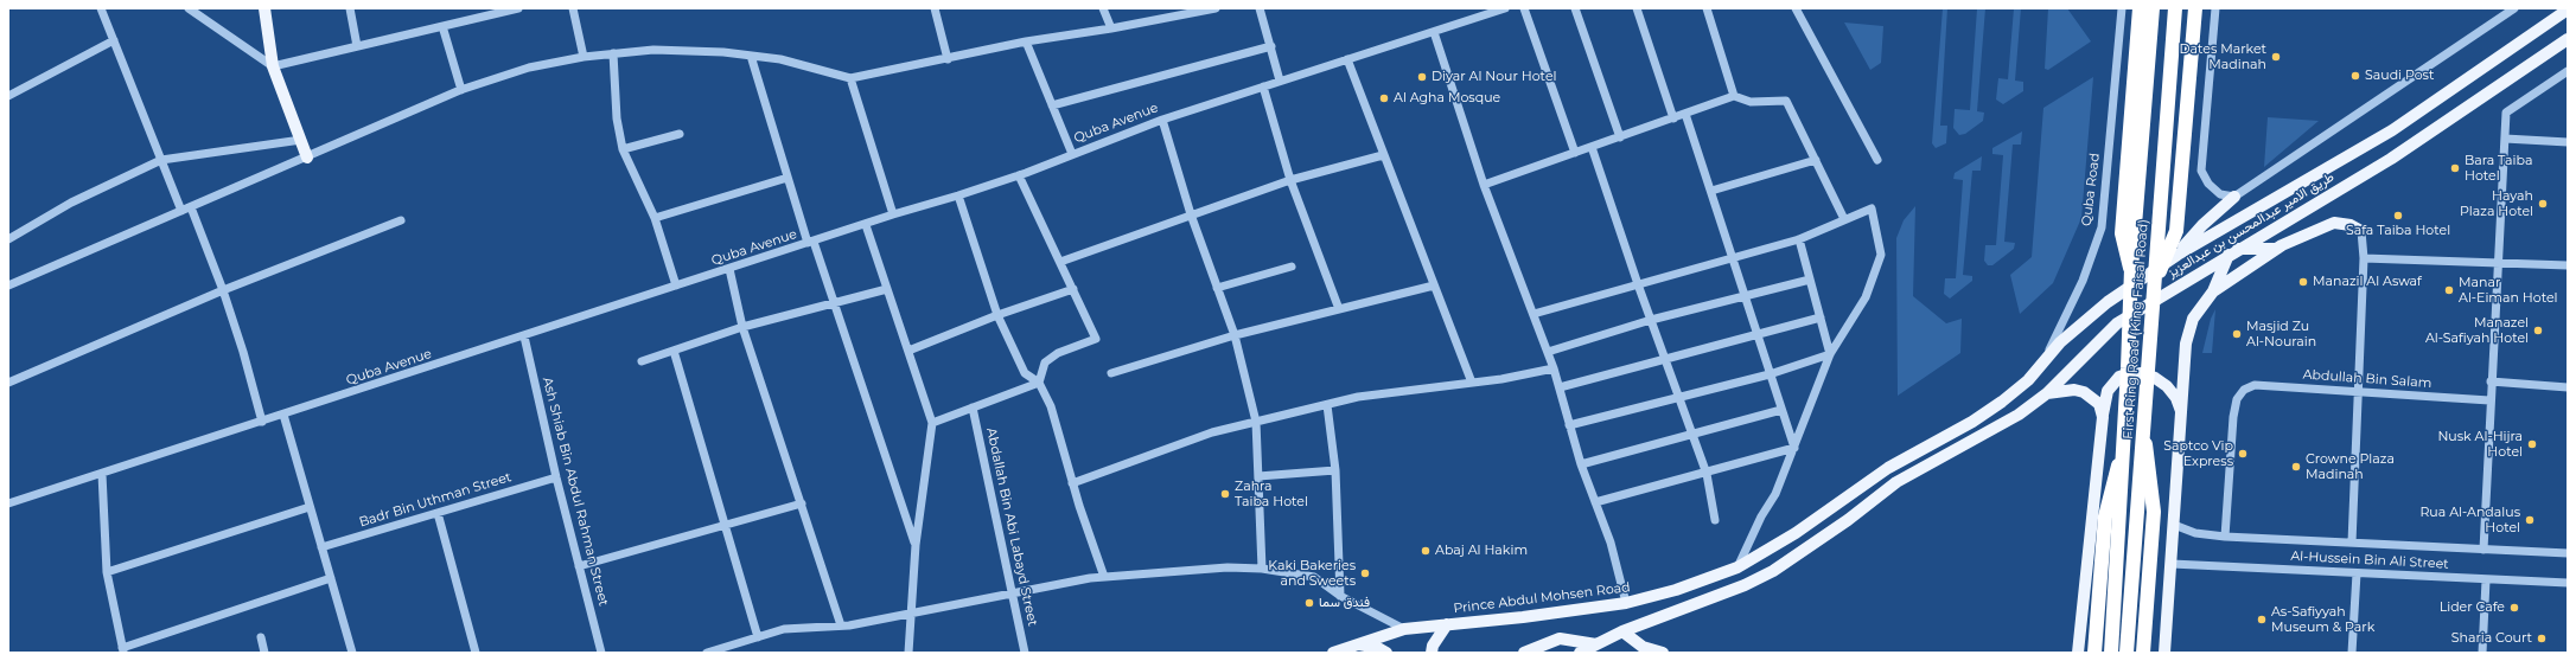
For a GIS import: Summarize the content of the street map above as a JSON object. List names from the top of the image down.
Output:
{
  "streets": {
    "highway": ["First Ring Road (King Faisal Road)"],
    "main road": ["طريق الامير عبدالمحسن بن عبدالعزيز", "Prince Abdul Mohsen Road"],
    "street": [
      "Quba Avenue",
      "Quba Road",
      "Abdullah Bin Salam",
      "Ash Shiab Bin Abdul Rahman Street",
      "Badr Bin Uthman Street",
      "Abdallah Bin Abi Labayd Street",
      "Al-Hussein Bin Ali Street"
    ]
  },
  "crossings": [
    ["Quba Avenue", "Ash Shiab Bin Abdul Rahman Street"],
    ["Quba Road", "طريق الامير عبدالمحسن بن عبدالعزيز"],
    ["طريق الامير عبدالمحسن بن عبدالعزيز", "Prince Abdul Mohsen Road"],
    ["Abdullah Bin Salam", "Al-Hussein Bin Ali Street"],
    ["Ash Shiab Bin Abdul Rahman Street", "Badr Bin Uthman Street"]
  ],
  "places": [
    "Dates Market Madinah",
    "Saudi Post",
    "Diyar Al Nour Hotel",
    "Al Agha Mosque",
    "Bara Taiba Hotel",
    "Hayah Plaza Hotel",
    "Safa Taiba Hotel",
    "Manazil Al Aswaf",
    "Manar Al-Eiman Hotel",
    "Manazel Al-Safiyah Hotel",
    "Masjid Zu Al-Nourain",
    "Nusk Al-Hijra Hotel",
    "Saptco Vip Express",
    "Crowne Plaza Madinah",
    "Zahra Taiba Hotel",
    "Rua Al-Andalus Hotel",
    "Abaj Al Hakim",
    "Kaki Bakeries and Sweets",
    "فندق سما",
    "Lider Cafe",
    "As-Safiyyah Museum & Park",
    "Sharia Court"
  ]
}
